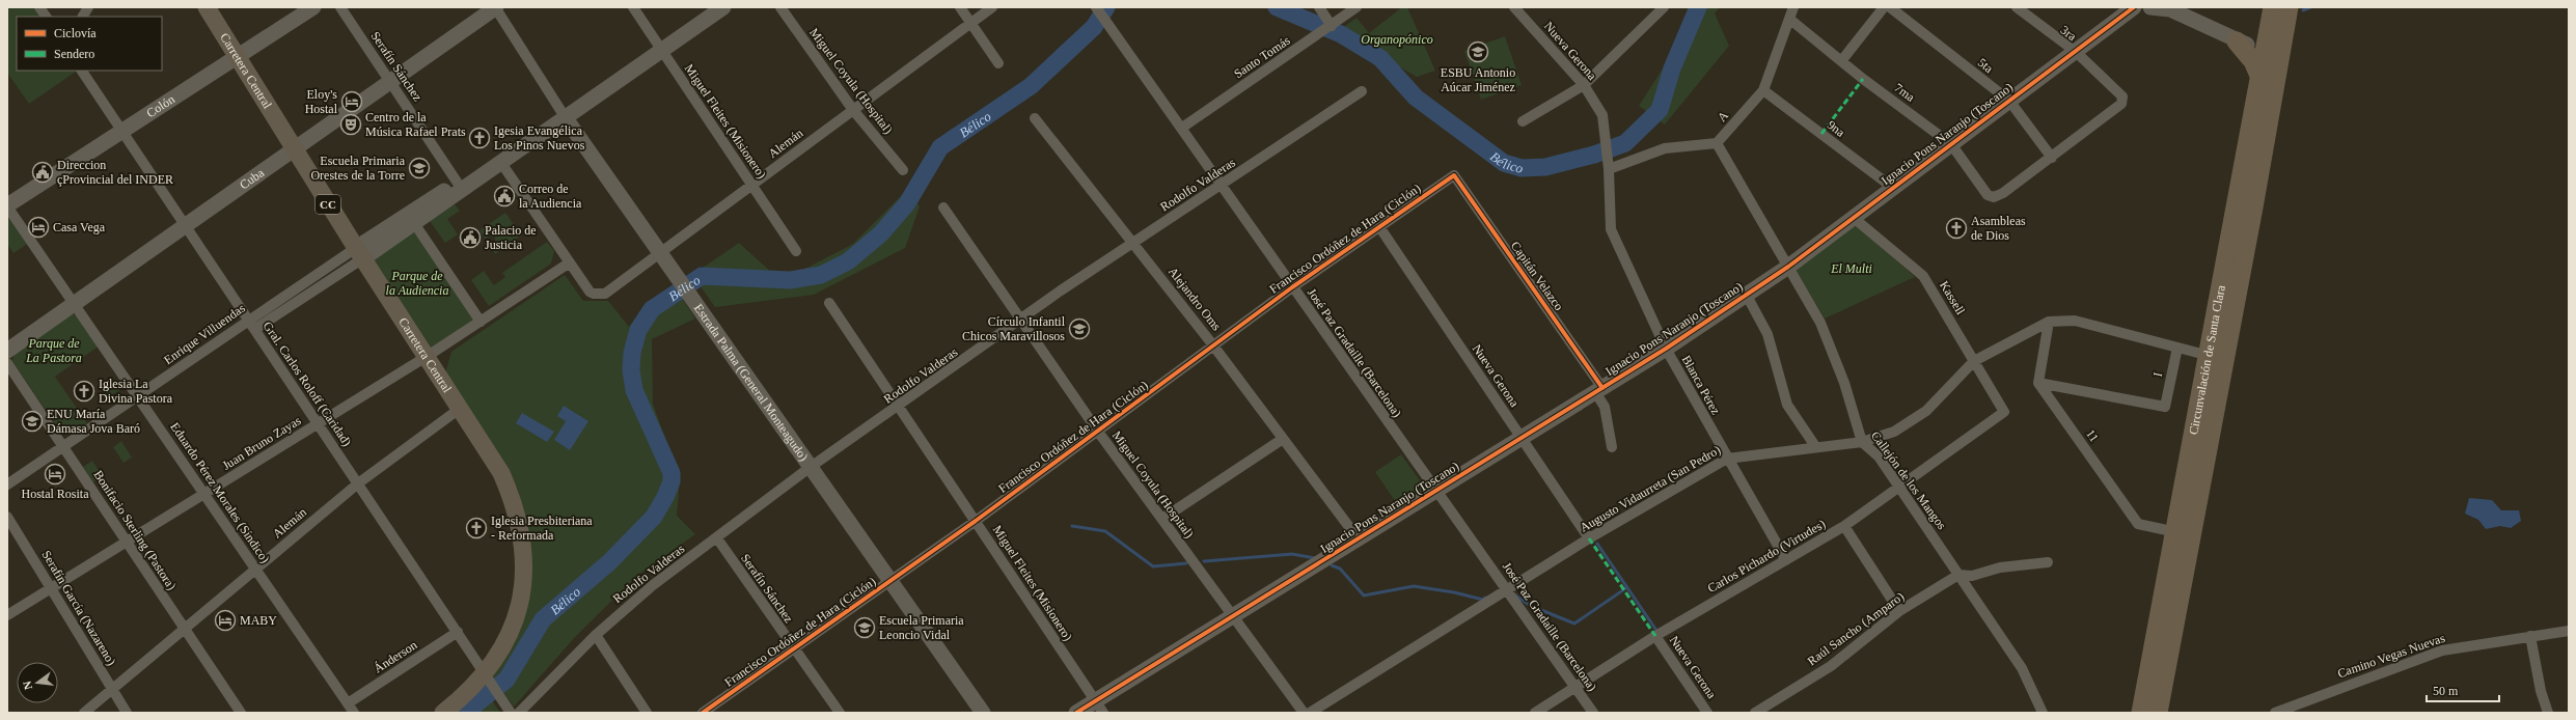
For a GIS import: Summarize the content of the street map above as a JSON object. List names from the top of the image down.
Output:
{
  "streets": {
    "highway": ["Circunvalación de Santa Clara"],
    "main road": ["Carretera Central", "CC"],
    "street": [
      "3ra",
      "Nueva Gerona",
      "Santo Tomás",
      "5ta",
      "Serafín Sánchez",
      "Miguel Coyula (Hospital)",
      "7ma",
      "Colón",
      "A",
      "Miguel Fleites (Misionero)",
      "9na",
      "Ignacio Pons Naranjo (Toscano)",
      "Alemán",
      "Cuba",
      "Rodolfo Valderas",
      "Francisco Ordóñez de Hara (Ciclón)",
      "Capitán Velazco",
      "Kassell",
      "Alejandro Oms",
      "Enrique Villuendas",
      "José Paz Gradaille (Barcelona)",
      "I",
      "Estrada Palma (General Monteagudo)",
      "Gral. Carlos Roloff (Caridad)",
      "Blanca Pérez",
      "11",
      "Juan Bruno Zayas",
      "Callejón de los Mangos",
      "Augusto Vidaurreta (San Pedro)",
      "Eduardo Pérez Morales (Síndico)",
      "Bonifacio Sterling (Pastora)",
      "Carlos Pichardo (Virtudes)",
      "Serafín García (Nazareno)",
      "Raúl Sancho (Amparo)",
      "Camino Vegas Nuevas",
      "Ánderson"
    ]
  },
  "crossings": [
    ["3ra", "5ta"],
    ["3ra", "7ma"],
    ["3ra", "Ignacio Pons Naranjo (Toscano)"],
    ["Nueva Gerona", "Ignacio Pons Naranjo (Toscano)"],
    ["Nueva Gerona", "Francisco Ordóñez de Hara (Ciclón)"],
    ["Nueva Gerona", "Blanca Pérez"],
    ["Nueva Gerona", "Augusto Vidaurreta (San Pedro)"],
    ["Nueva Gerona", "Carlos Pichardo (Virtudes)"],
    ["Santo Tomás", "José Paz Gradaille (Barcelona)"],
    ["5ta", "7ma"],
    ["5ta", "Ignacio Pons Naranjo (Toscano)"],
    ["Serafín Sánchez", "Cuba"],
    ["Serafín Sánchez", "Rodolfo Valderas"],
    ["Serafín Sánchez", "Francisco Ordóñez de Hara (Ciclón)"],
    ["Carretera Central", "Colón"],
    ["Carretera Central", "Alemán"],
    ["Carretera Central", "Cuba"],
    ["Carretera Central", "Enrique Villuendas"],
    ["Carretera Central", "Gral. Carlos Roloff (Caridad)"],
    ["Carretera Central", "Juan Bruno Zayas"],
    ["Miguel Coyula (Hospital)", "Ignacio Pons Naranjo (Toscano)"],
    ["Miguel Coyula (Hospital)", "Alemán"],
    ["Miguel Coyula (Hospital)", "Rodolfo Valderas"],
    ["Miguel Coyula (Hospital)", "Francisco Ordóñez de Hara (Ciclón)"],
    ["7ma", "A"],
    ["7ma", "Ignacio Pons Naranjo (Toscano)"],
    ["Colón", "Gral. Carlos Roloff (Caridad)"],
    ["Colón", "Eduardo Pérez Morales (Síndico)"],
    ["A", "9na"],
    ["A", "Callejón de los Mangos"],
    ["Miguel Fleites (Misionero)", "Ignacio Pons Naranjo (Toscano)"],
    ["Miguel Fleites (Misionero)", "Alemán"],
    ["Miguel Fleites (Misionero)", "Rodolfo Valderas"],
    ["Miguel Fleites (Misionero)", "Francisco Ordóñez de Hara (Ciclón)"],
    ["9na", "Ignacio Pons Naranjo (Toscano)"],
    ["Ignacio Pons Naranjo (Toscano)", "Capitán Velazco"],
    ["Ignacio Pons Naranjo (Toscano)", "Kassell"],
    ["Ignacio Pons Naranjo (Toscano)", "Alejandro Oms"],
    ["Ignacio Pons Naranjo (Toscano)", "José Paz Gradaille (Barcelona)"],
    ["Ignacio Pons Naranjo (Toscano)", "Blanca Pérez"],
    ["Ignacio Pons Naranjo (Toscano)", "Callejón de los Mangos"],
    ["Alemán", "Estrada Palma (General Monteagudo)"],
    ["Alemán", "Gral. Carlos Roloff (Caridad)"],
    ["Alemán", "Juan Bruno Zayas"],
    ["Alemán", "Eduardo Pérez Morales (Síndico)"],
    ["Alemán", "Bonifacio Sterling (Pastora)"],
    ["Alemán", "Serafín García (Nazareno)"],
    ["Cuba", "Estrada Palma (General Monteagudo)"],
    ["Cuba", "Gral. Carlos Roloff (Caridad)"],
    ["Cuba", "Eduardo Pérez Morales (Síndico)"],
    ["Rodolfo Valderas", "Alejandro Oms"],
    ["Rodolfo Valderas", "José Paz Gradaille (Barcelona)"],
    ["Rodolfo Valderas", "Estrada Palma (General Monteagudo)"],
    ["Francisco Ordóñez de Hara (Ciclón)", "Capitán Velazco"],
    ["Francisco Ordóñez de Hara (Ciclón)", "Alejandro Oms"],
    ["Francisco Ordóñez de Hara (Ciclón)", "José Paz Gradaille (Barcelona)"],
    ["Francisco Ordóñez de Hara (Ciclón)", "Estrada Palma (General Monteagudo)"],
    ["Kassell", "Augusto Vidaurreta (San Pedro)"],
    ["Kassell", "Carlos Pichardo (Virtudes)"],
    ["Enrique Villuendas", "Gral. Carlos Roloff (Caridad)"],
    ["Enrique Villuendas", "Eduardo Pérez Morales (Síndico)"],
    ["Enrique Villuendas", "Bonifacio Sterling (Pastora)"],
    ["José Paz Gradaille (Barcelona)", "Augusto Vidaurreta (San Pedro)"],
    ["José Paz Gradaille (Barcelona)", "Carlos Pichardo (Virtudes)"],
    ["Circunvalación de Santa Clara", "11"],
    ["Circunvalación de Santa Clara", "Augusto Vidaurreta (San Pedro)"],
    ["I", "11"],
    ["I", "Augusto Vidaurreta (San Pedro)"],
    ["Gral. Carlos Roloff (Caridad)", "Juan Bruno Zayas"],
    ["Gral. Carlos Roloff (Caridad)", "Ánderson"],
    ["Blanca Pérez", "Augusto Vidaurreta (San Pedro)"],
    ["Blanca Pérez", "Carlos Pichardo (Virtudes)"],
    ["Juan Bruno Zayas", "Eduardo Pérez Morales (Síndico)"],
    ["Juan Bruno Zayas", "Bonifacio Sterling (Pastora)"],
    ["Juan Bruno Zayas", "Serafín García (Nazareno)"],
    ["Callejón de los Mangos", "Augusto Vidaurreta (San Pedro)"],
    ["Callejón de los Mangos", "Carlos Pichardo (Virtudes)"],
    ["Callejón de los Mangos", "Raúl Sancho (Amparo)"],
    ["Eduardo Pérez Morales (Síndico)", "Ánderson"]
  ],
  "water": ["Bélico"],
  "parks": [
    "Organopónico",
    "El Multi",
    "Parque de la Audiencia",
    "Parque de La Pastora"
  ],
  "places": {
    "school or university": [
      "ESBU Antonio Aúcar Jiménez",
      "Escuela Primaria Orestes de la Torre",
      "Círculo Infantil Chicos Maravillosos",
      "ENU María Dámasa Jova Baró",
      "Escuela Primaria Leoncio Vidal"
    ],
    "hotel": [
      "Eloy's Hostal",
      "Casa Vega",
      "Hostal Rosita",
      "MABY"
    ],
    "theatre": ["Centro de la Música Rafael Prats"],
    "church": [
      "Igesia Evangélica Los Pinos Nuevos",
      "Asambleas de Dios",
      "Iglesia La Divina Pastora",
      "Iglesia Presbiteriana - Reformada"
    ],
    "public building": ["Direccion çProvincial del INDER", "Correo de la Audiencia", "Palacio de Justicia"]
  },
  "legend": ["Ciclovía", "Sendero"],
  "scale_bar": "50 m",
  "north": "left"
}
